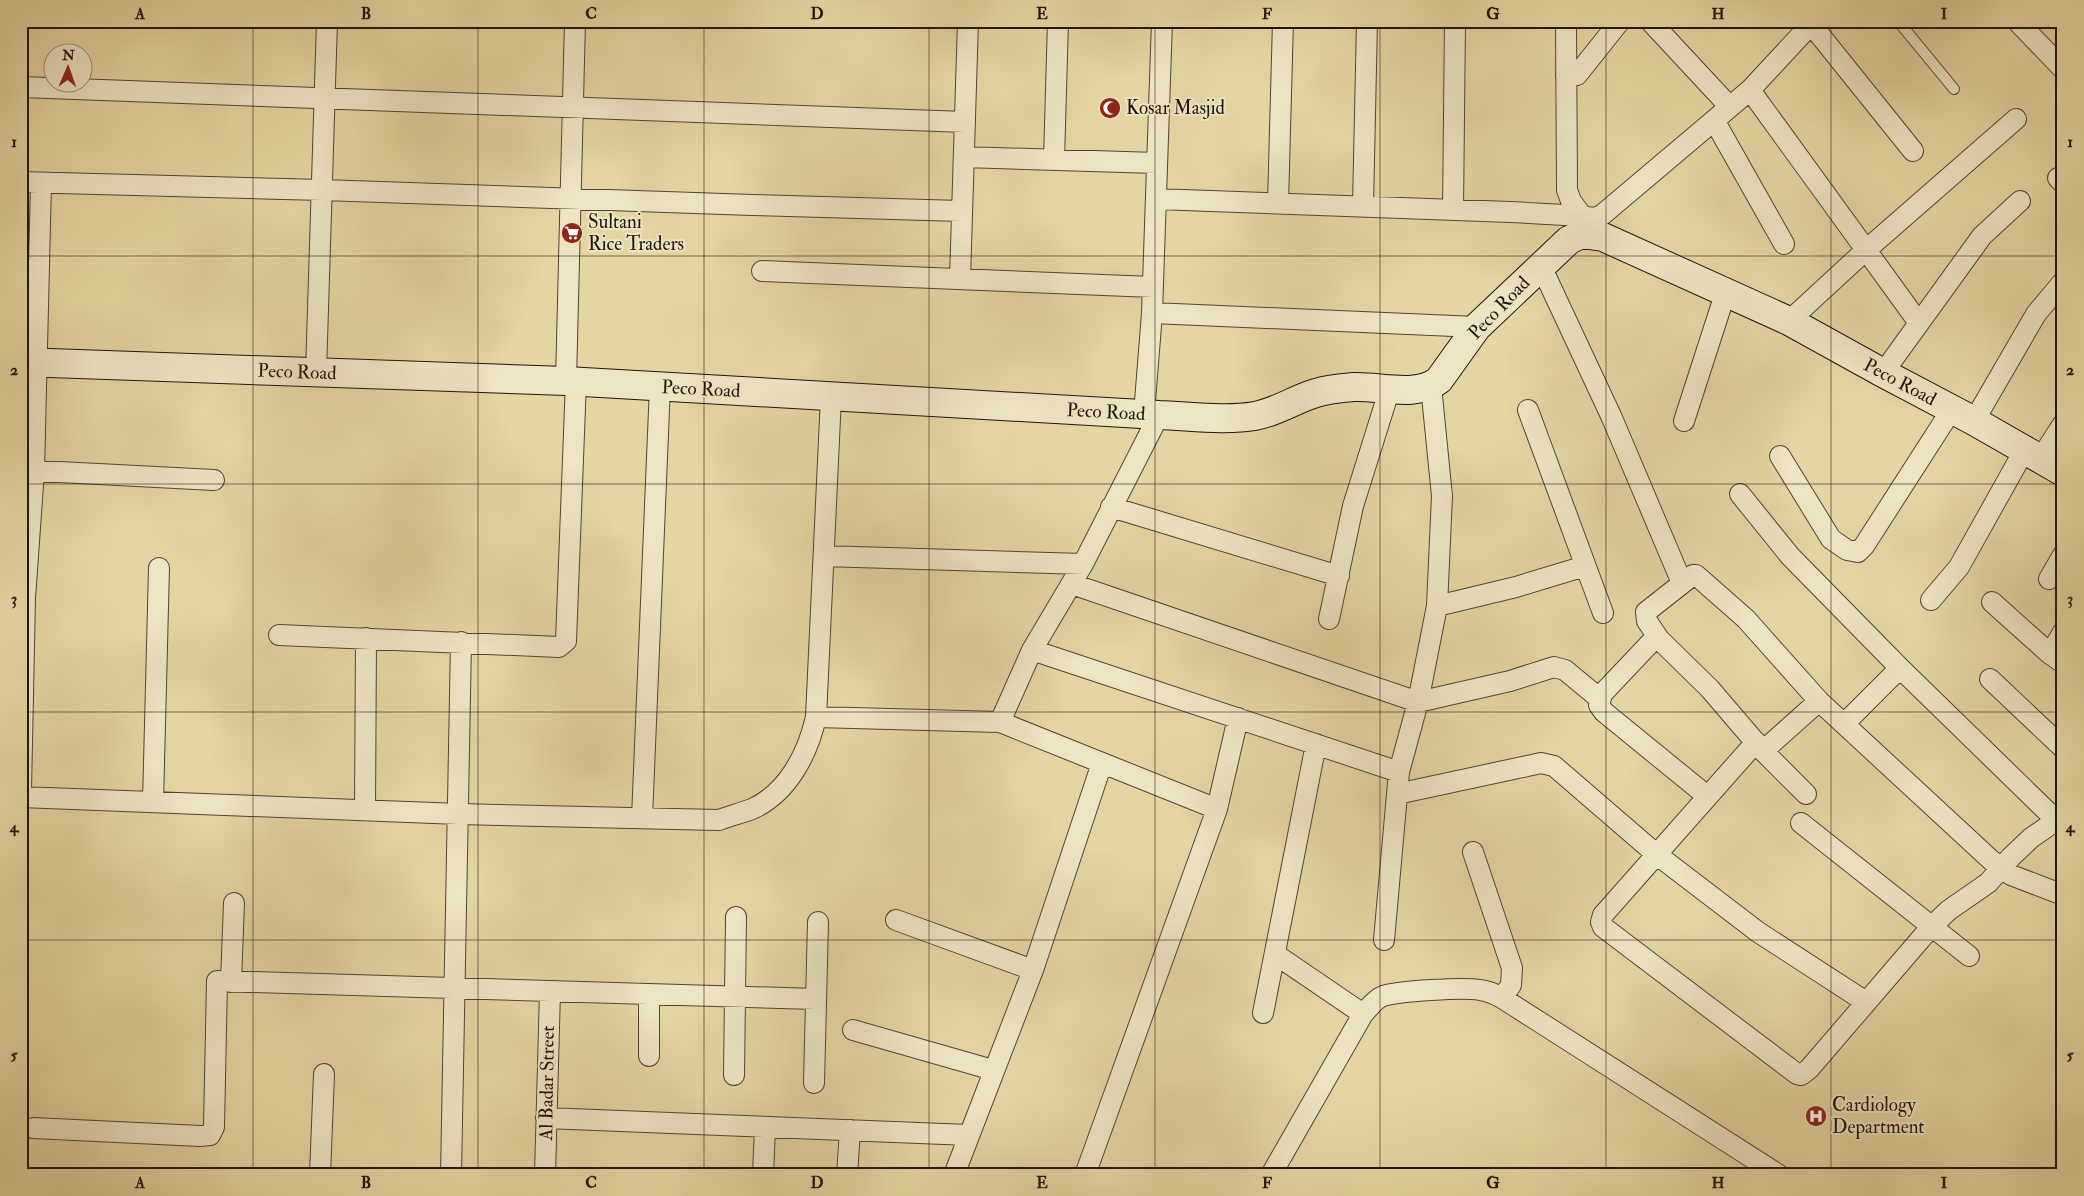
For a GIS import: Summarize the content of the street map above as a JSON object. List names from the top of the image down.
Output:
{
  "streets": {
    "street": ["Peco Road", "Al Badar Street"]
  },
  "places": {
    "mosque": ["Kosar Masjid"],
    "supermarket": ["Sultani Rice Traders"],
    "hospital": ["Cardiology Department"]
  },
  "north": "top",
  "grid": {
    "columns": [
      "A",
      "B",
      "C",
      "D",
      "E",
      "F",
      "G",
      "H",
      "I"
    ],
    "rows": [
      "1",
      "2",
      "3",
      "4",
      "5"
    ]
  }
}
